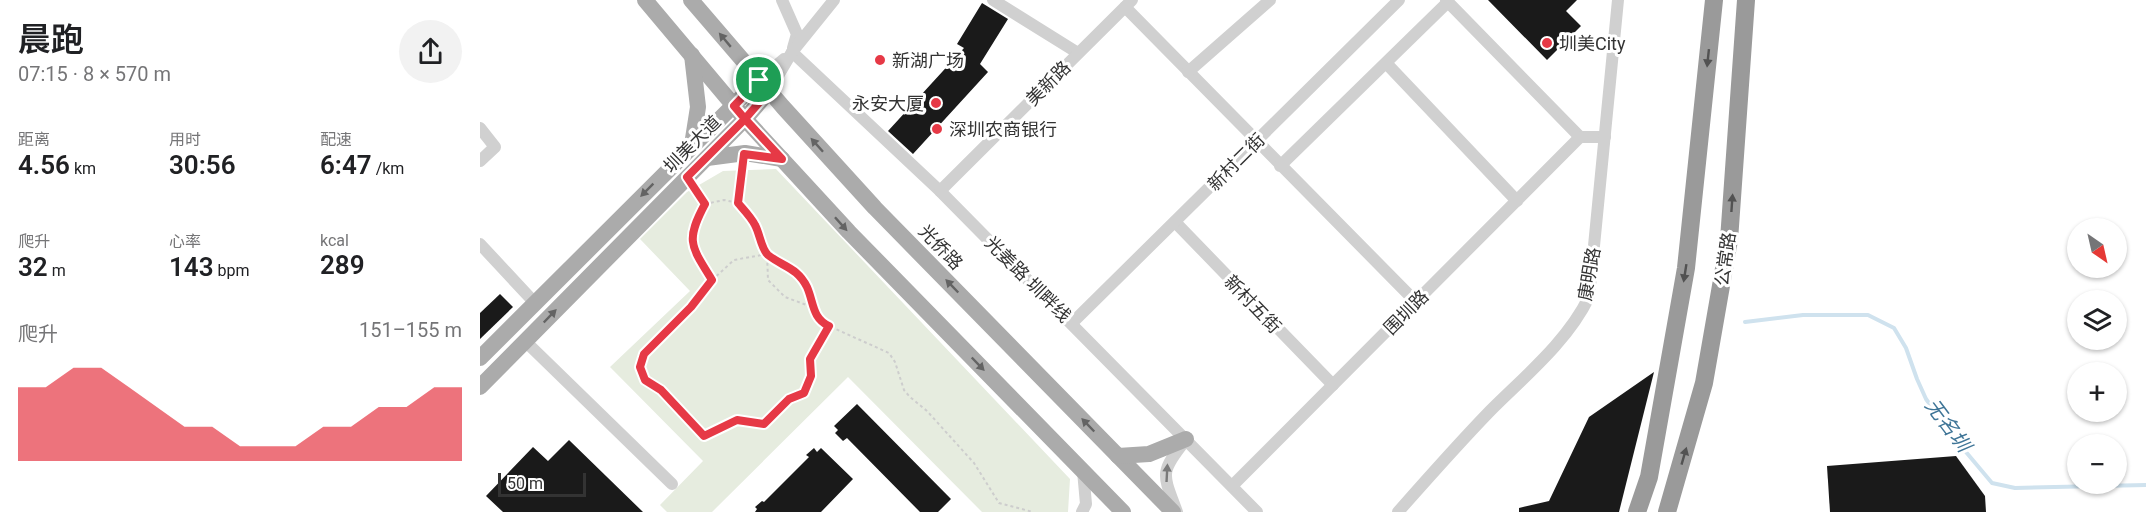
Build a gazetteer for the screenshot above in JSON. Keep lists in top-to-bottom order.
{
  "streets": {
    "highway": ["公常路"],
    "main road": ["圳美大道", "光侨路"],
    "street": [
      "美新路",
      "新村二街",
      "康明路",
      "光姜路 圳畔线",
      "新村五街",
      "围圳路"
    ]
  },
  "crossings": [
    ["美新路", "光姜路 圳畔线"],
    ["圳美大道", "光侨路"],
    ["圳美大道", "光姜路 圳畔线"],
    ["新村二街", "光姜路 圳畔线"],
    ["新村二街", "新村五街"],
    ["光姜路 圳畔线", "围圳路"],
    ["新村五街", "围圳路"]
  ],
  "water": ["无名圳"],
  "places": [
    "圳美City",
    "新湖广场",
    "永安大厦",
    "深圳农商银行"
  ],
  "scale_bar": "50 m",
  "north": "bottom right",
  "page": {
    "heading": ["晨跑", "07:15 · 8 × 570 m"],
    "stats": [
      ["距离", "4.56 km"],
      ["用时", "30:56"],
      ["配速", "6:47 /km"],
      ["爬升", "32 m"],
      ["心率", "143 bpm"],
      ["kcal", "289"]
    ],
    "map_buttons": ["+", "−"],
    "chart": ["爬升", "151–155 m"],
    "scale": "50 m"
  }
}
